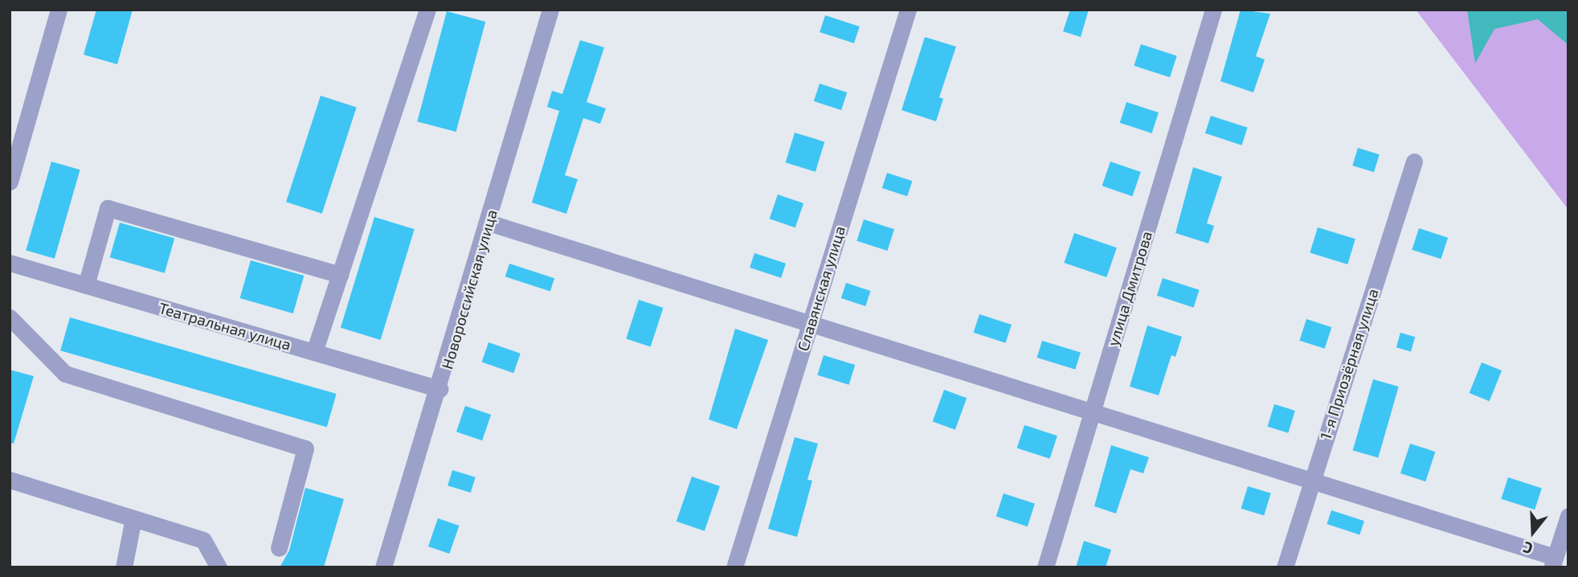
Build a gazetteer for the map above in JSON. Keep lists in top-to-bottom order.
{
  "streets": {
    "street": [
      "Славянская улица",
      "улица Дмитрова",
      "Новороссийская улица",
      "Театральная улица",
      "1-я Приозёрная улица"
    ]
  },
  "crossings": [
    ["Новороссийская улица", "Театральная улица"]
  ],
  "north": "bottom"
}
